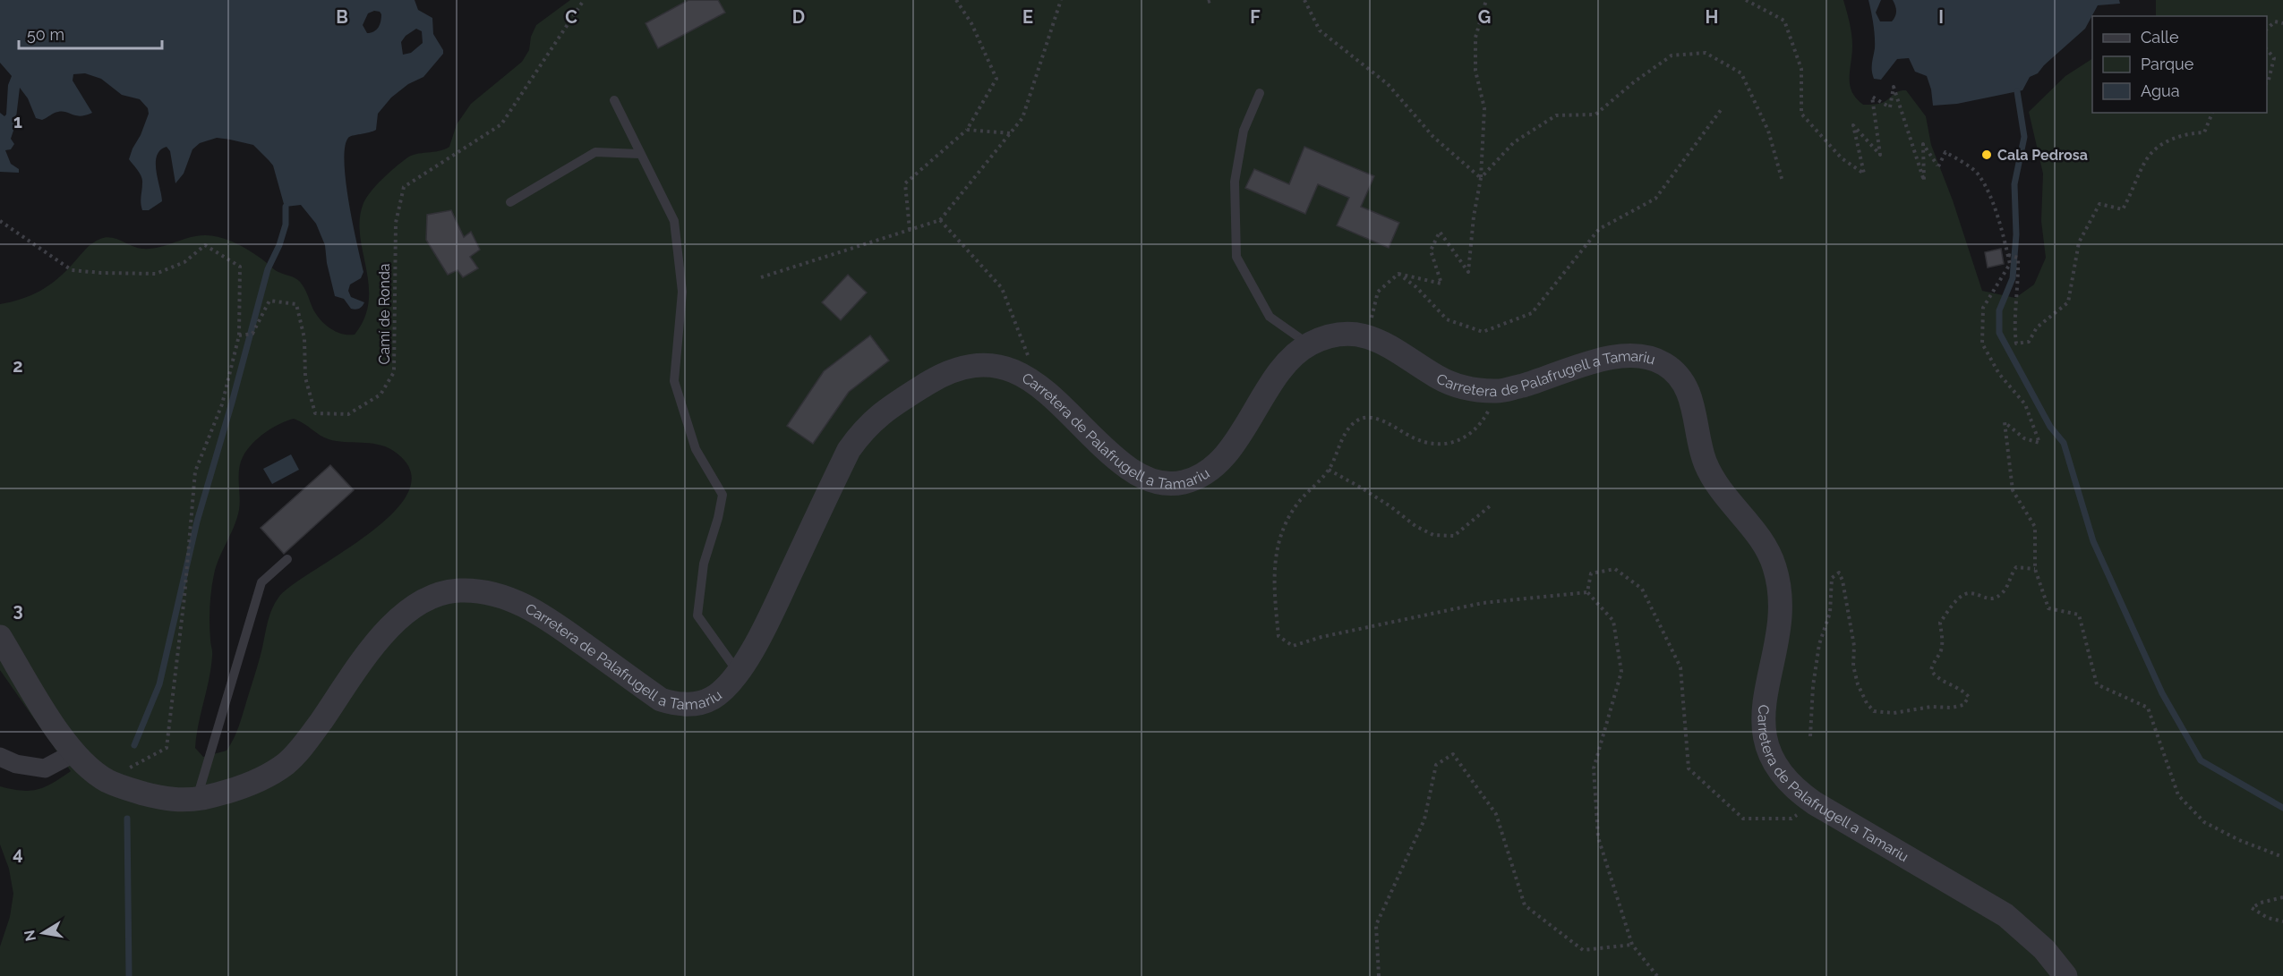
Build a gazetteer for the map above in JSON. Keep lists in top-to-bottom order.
{
  "streets": {
    "street": ["Carretera de Palafrugell a Tamariu"],
    "path": ["Camí de Ronda"]
  },
  "places": ["Cala Pedrosa"],
  "legend": ["Calle", "Parque", "Agua"],
  "scale_bar": "50 m",
  "north": "left",
  "grid": {
    "columns": [
      "B",
      "C",
      "D",
      "E",
      "F",
      "G",
      "H",
      "I"
    ],
    "rows": [
      "1",
      "2",
      "3",
      "4"
    ]
  }
}
